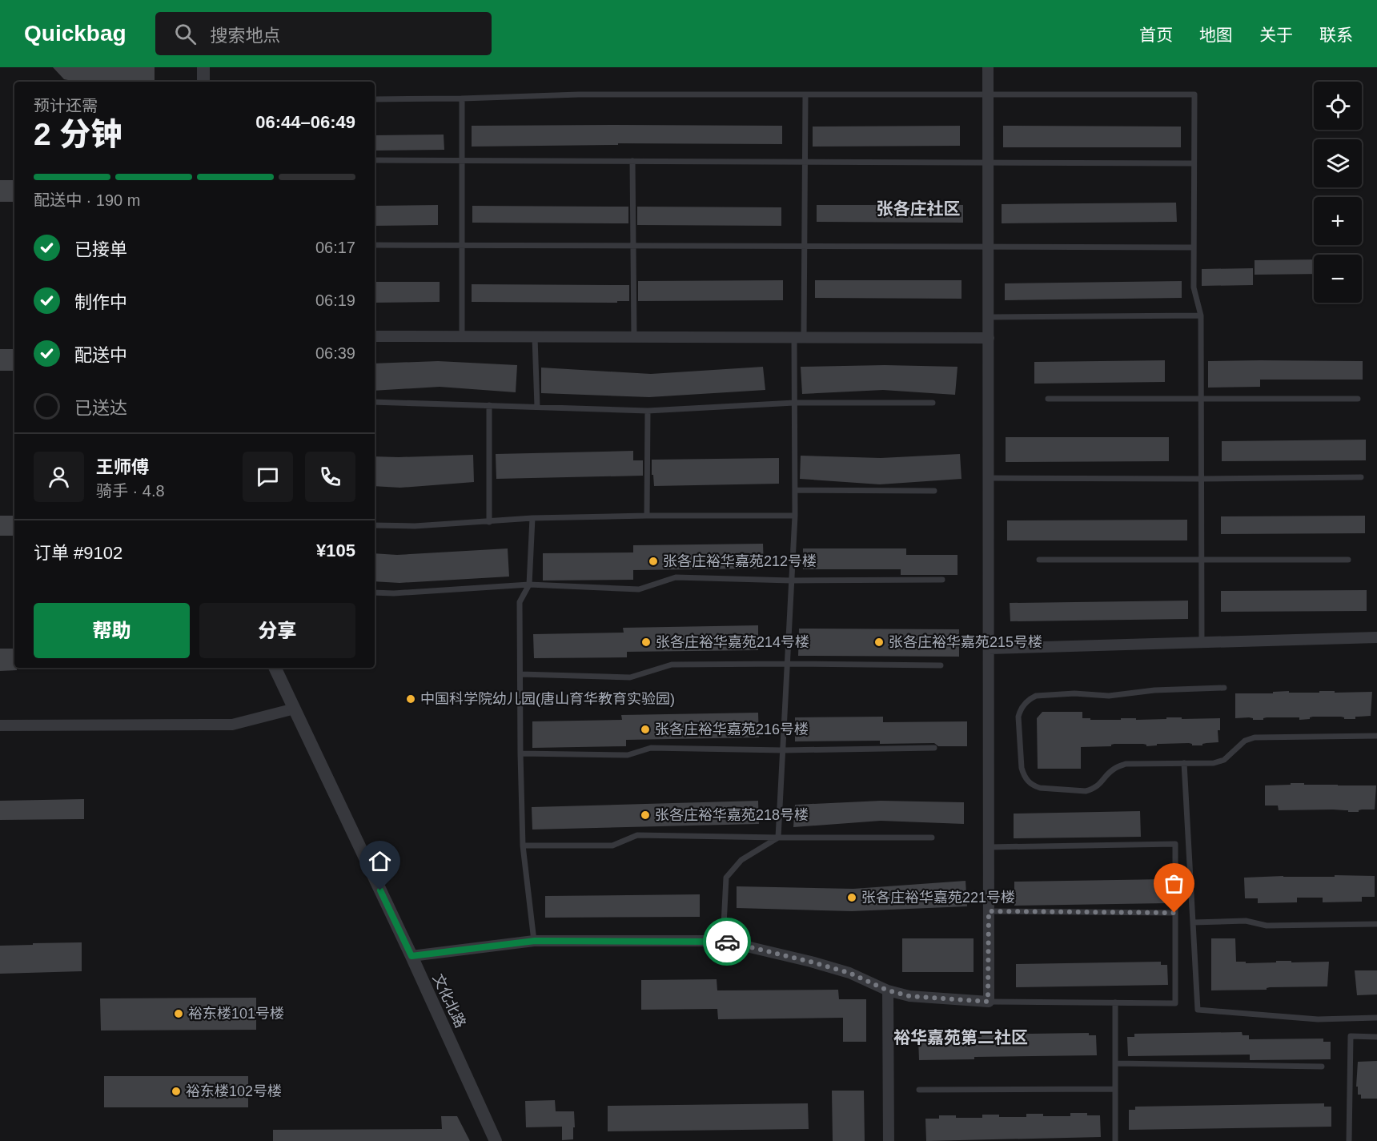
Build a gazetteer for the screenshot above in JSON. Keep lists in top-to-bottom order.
{
  "streets": {
    "street": ["文化北路"]
  },
  "districts": ["张各庄社区", "裕华嘉苑第二社区"],
  "places": [
    "张各庄裕华嘉苑212号楼",
    "张各庄裕华嘉苑214号楼",
    "张各庄裕华嘉苑215号楼",
    "中国科学院幼儿园(唐山育华教育实验园)",
    "张各庄裕华嘉苑216号楼",
    "张各庄裕华嘉苑218号楼",
    "张各庄裕华嘉苑221号楼",
    "裕东楼101号楼",
    "裕东楼102号楼"
  ],
  "page": {
    "header": "Quickbag",
    "search": "搜索地点",
    "nav": [
      "首页",
      "地图",
      "关于",
      "联系"
    ],
    "map_buttons": ["+", "−"],
    "heading": ["2 分钟", "预计还需", "06:44–06:49"],
    "panel": [
      "王师傅",
      "骑手 · 4.8",
      "订单 #9102",
      "¥105"
    ],
    "bar": "配送中 · 190 m",
    "list": [
      ["已接单", "06:17"],
      ["制作中", "06:19"],
      ["配送中", "06:39"],
      "已送达"
    ],
    "buttons": ["帮助", "分享"]
  }
}
